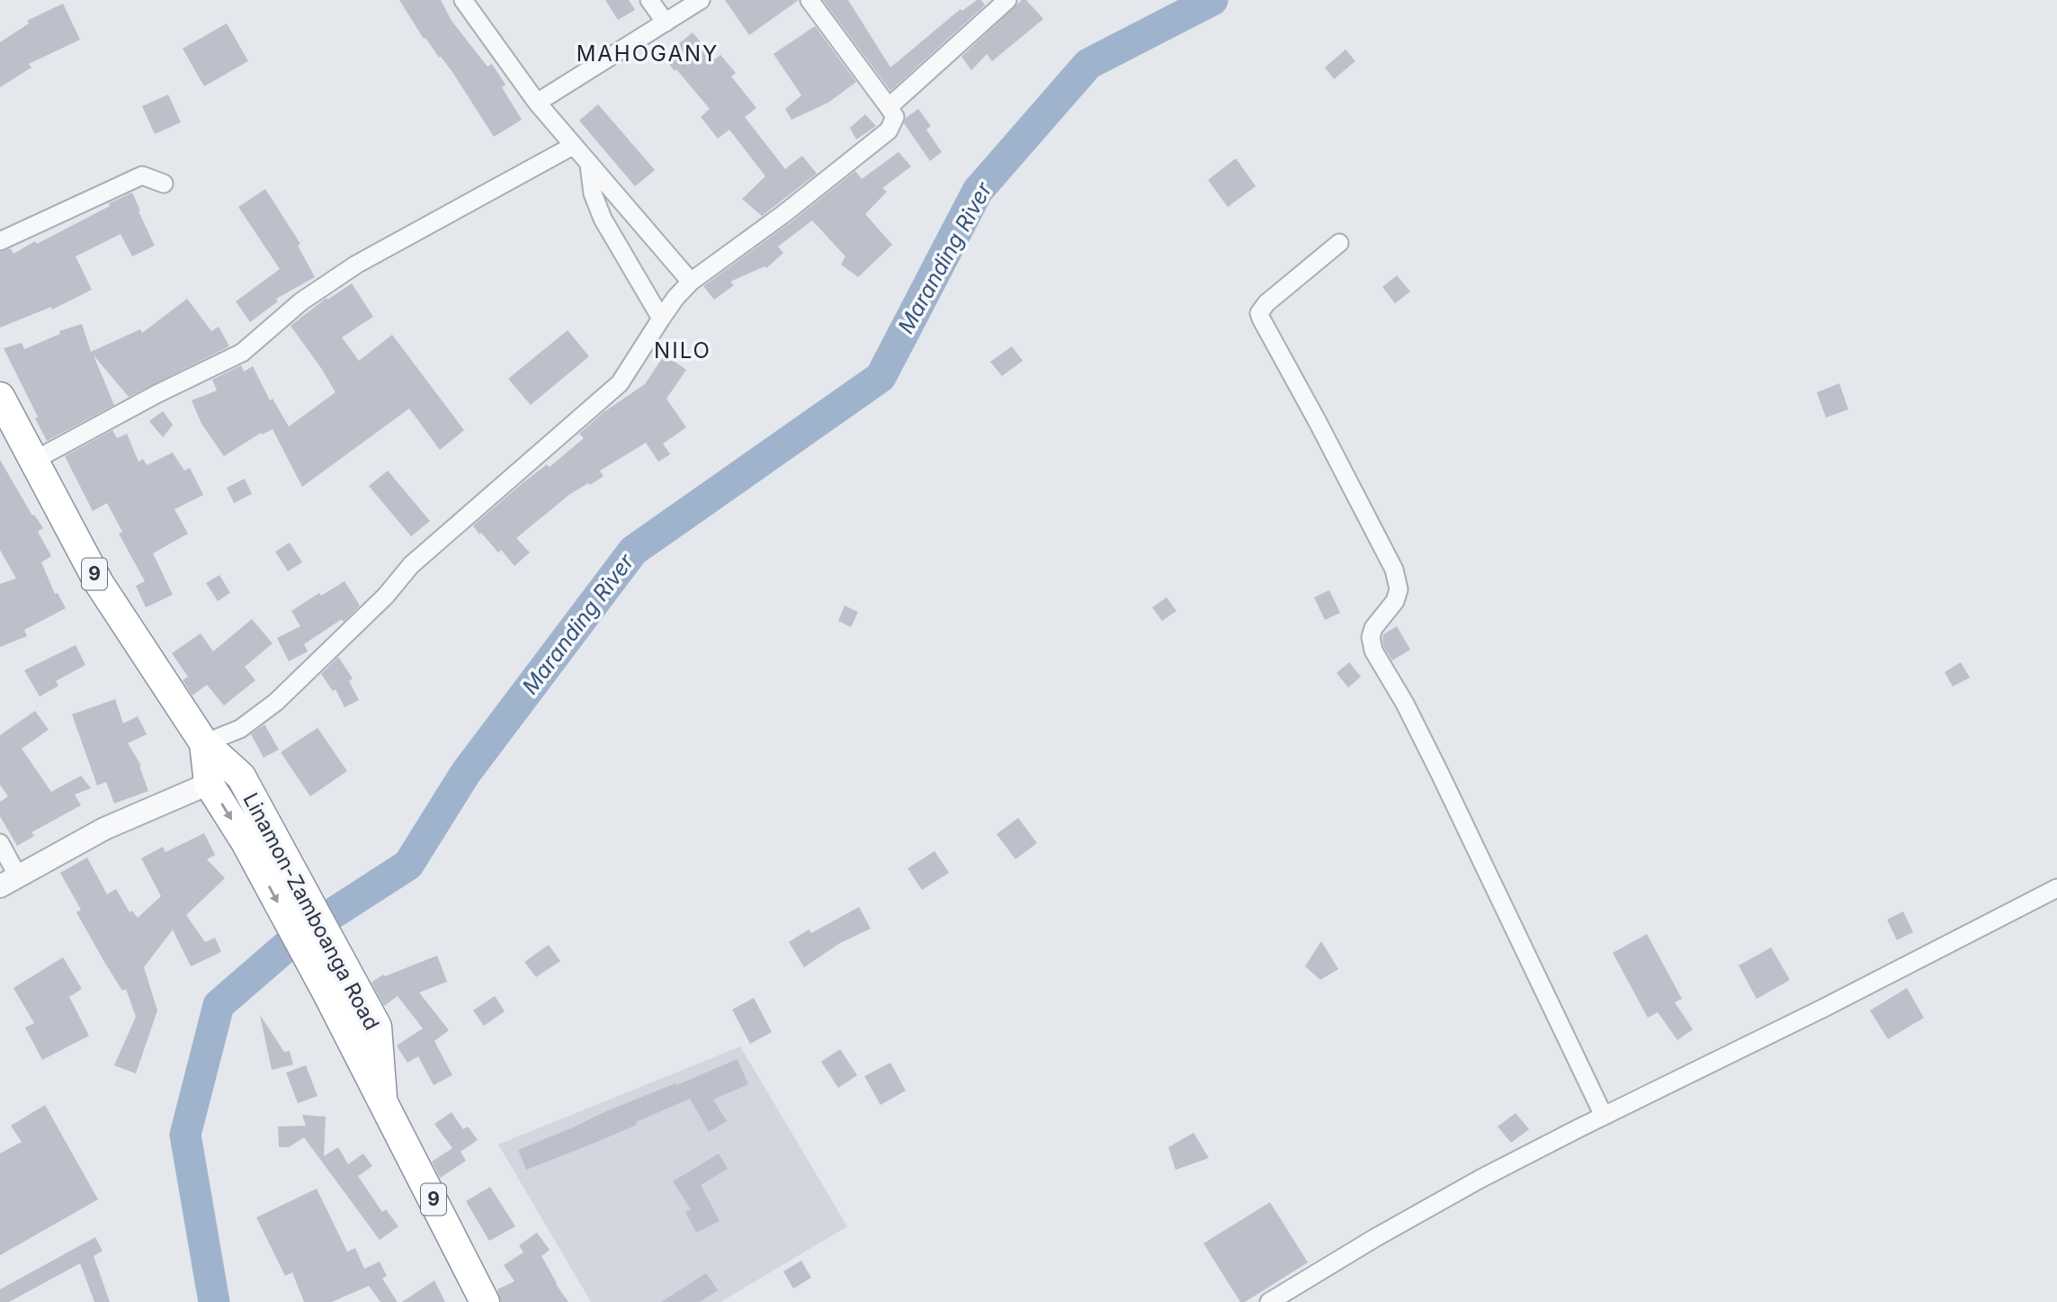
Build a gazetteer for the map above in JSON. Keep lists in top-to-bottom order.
{
  "streets": {
    "highway": ["9", "Linamon-Zamboanga Road"]
  },
  "districts": ["MAHOGANY", "NILO"],
  "water": ["Maranding River"]
}
